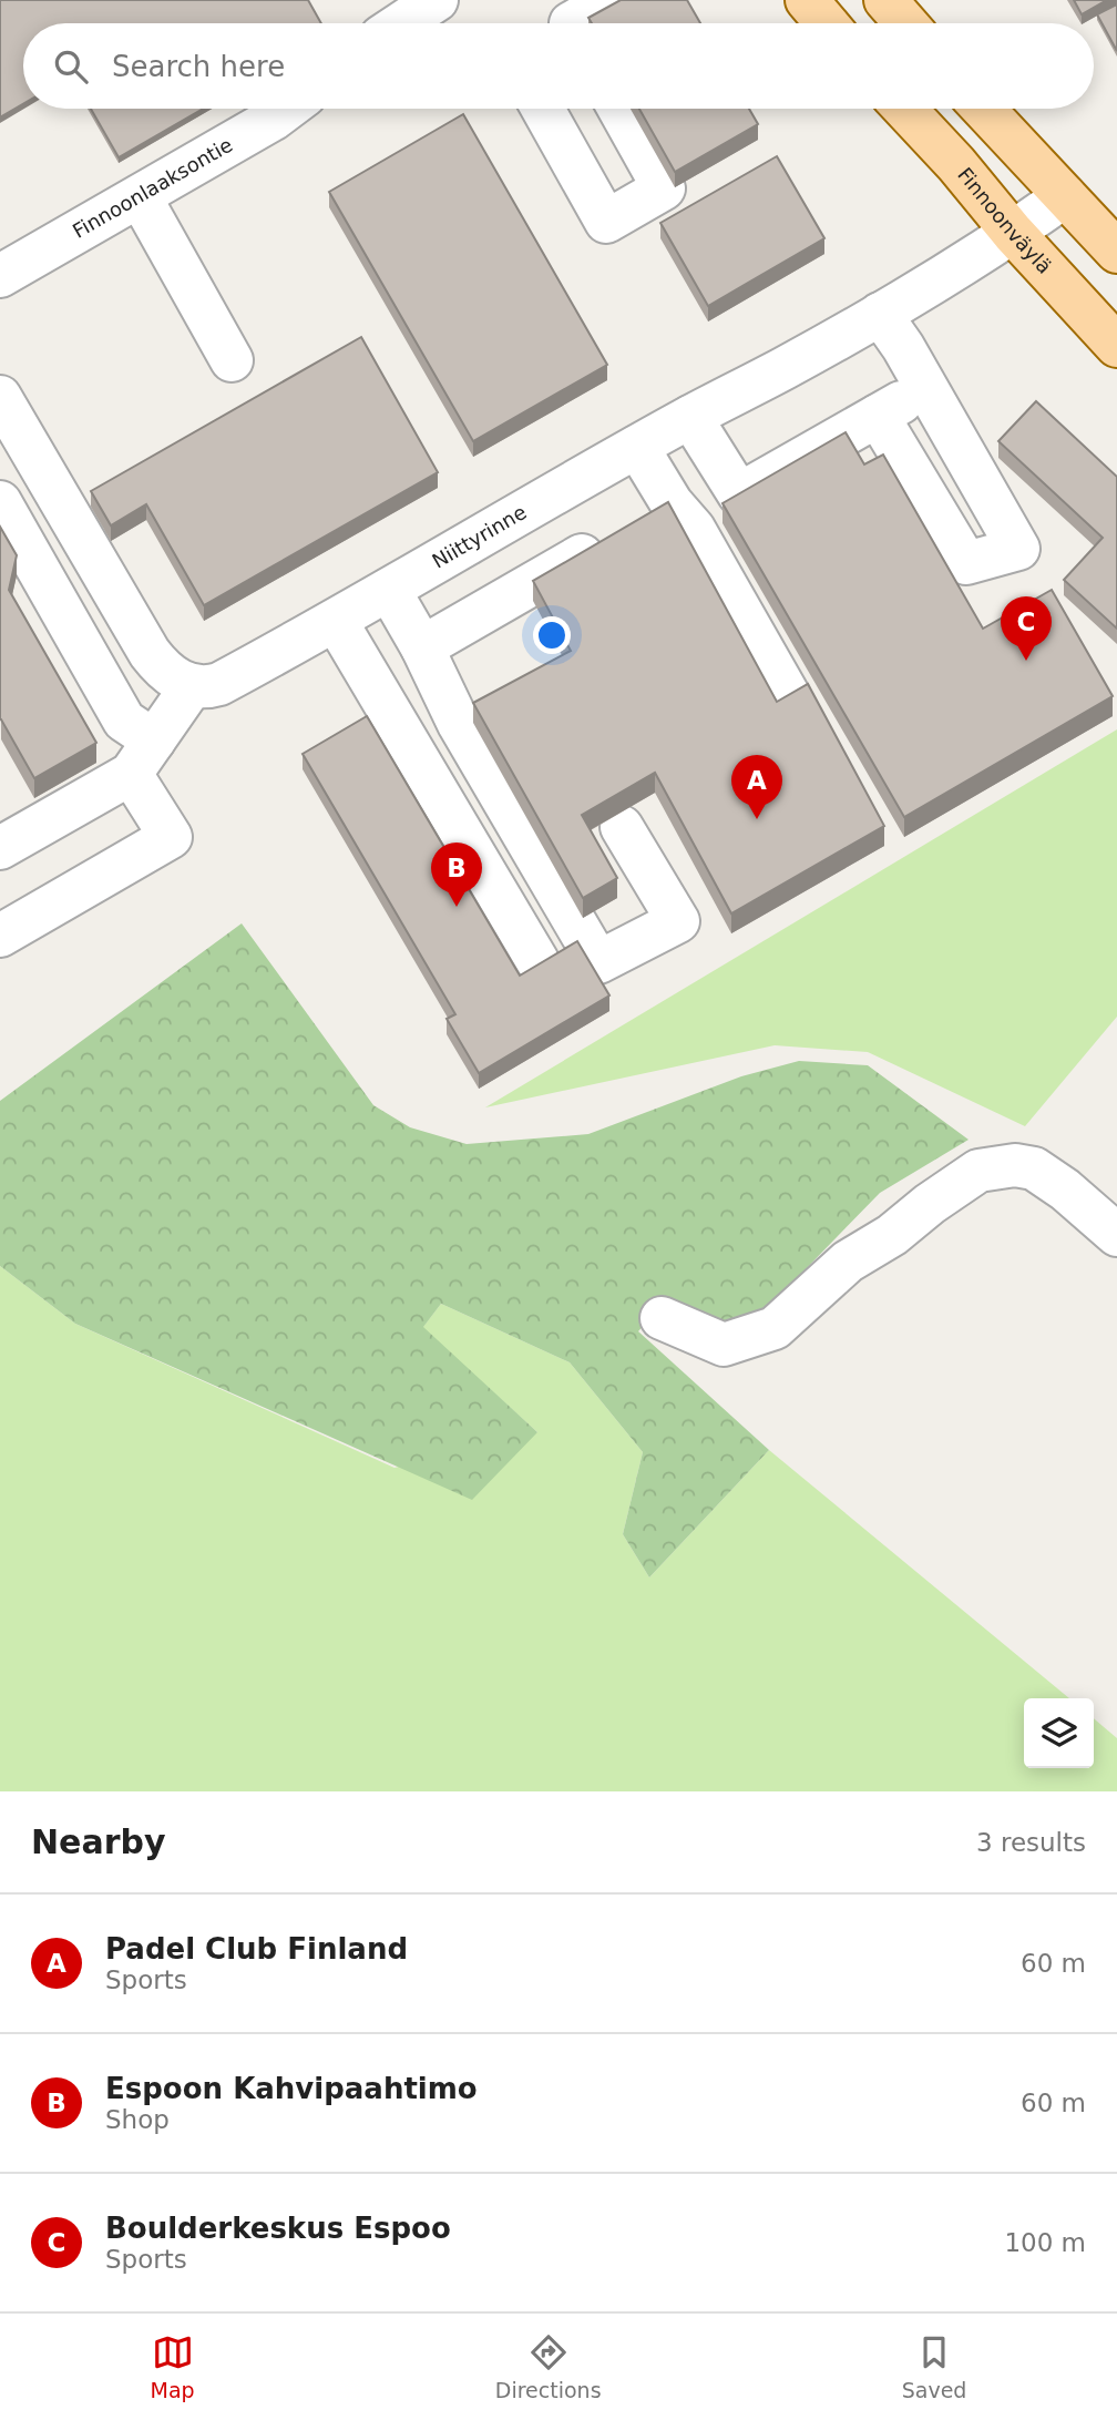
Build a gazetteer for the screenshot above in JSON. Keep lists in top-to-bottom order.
{
  "streets": {
    "main road": ["Finnoonväylä"],
    "street": ["Finnoonlaaksontie", "Niittyrinne"]
  },
  "crossings": [
    ["Finnoonväylä", "Niittyrinne"]
  ],
  "page": {
    "search": "Search here",
    "pins": ["C", "A", "B"],
    "heading": ["Nearby", "3 results"],
    "list": [
      {
        "mark": "A",
        "name": "Padel Club Finland",
        "note": "Sports",
        "value": "60 m"
      },
      {
        "mark": "B",
        "name": "Espoon Kahvipaahtimo",
        "note": "Shop",
        "value": "60 m"
      },
      {
        "mark": "C",
        "name": "Boulderkeskus Espoo",
        "note": "Sports",
        "value": "100 m"
      }
    ],
    "nav": ["Map", "Directions", "Saved"]
  }
}
